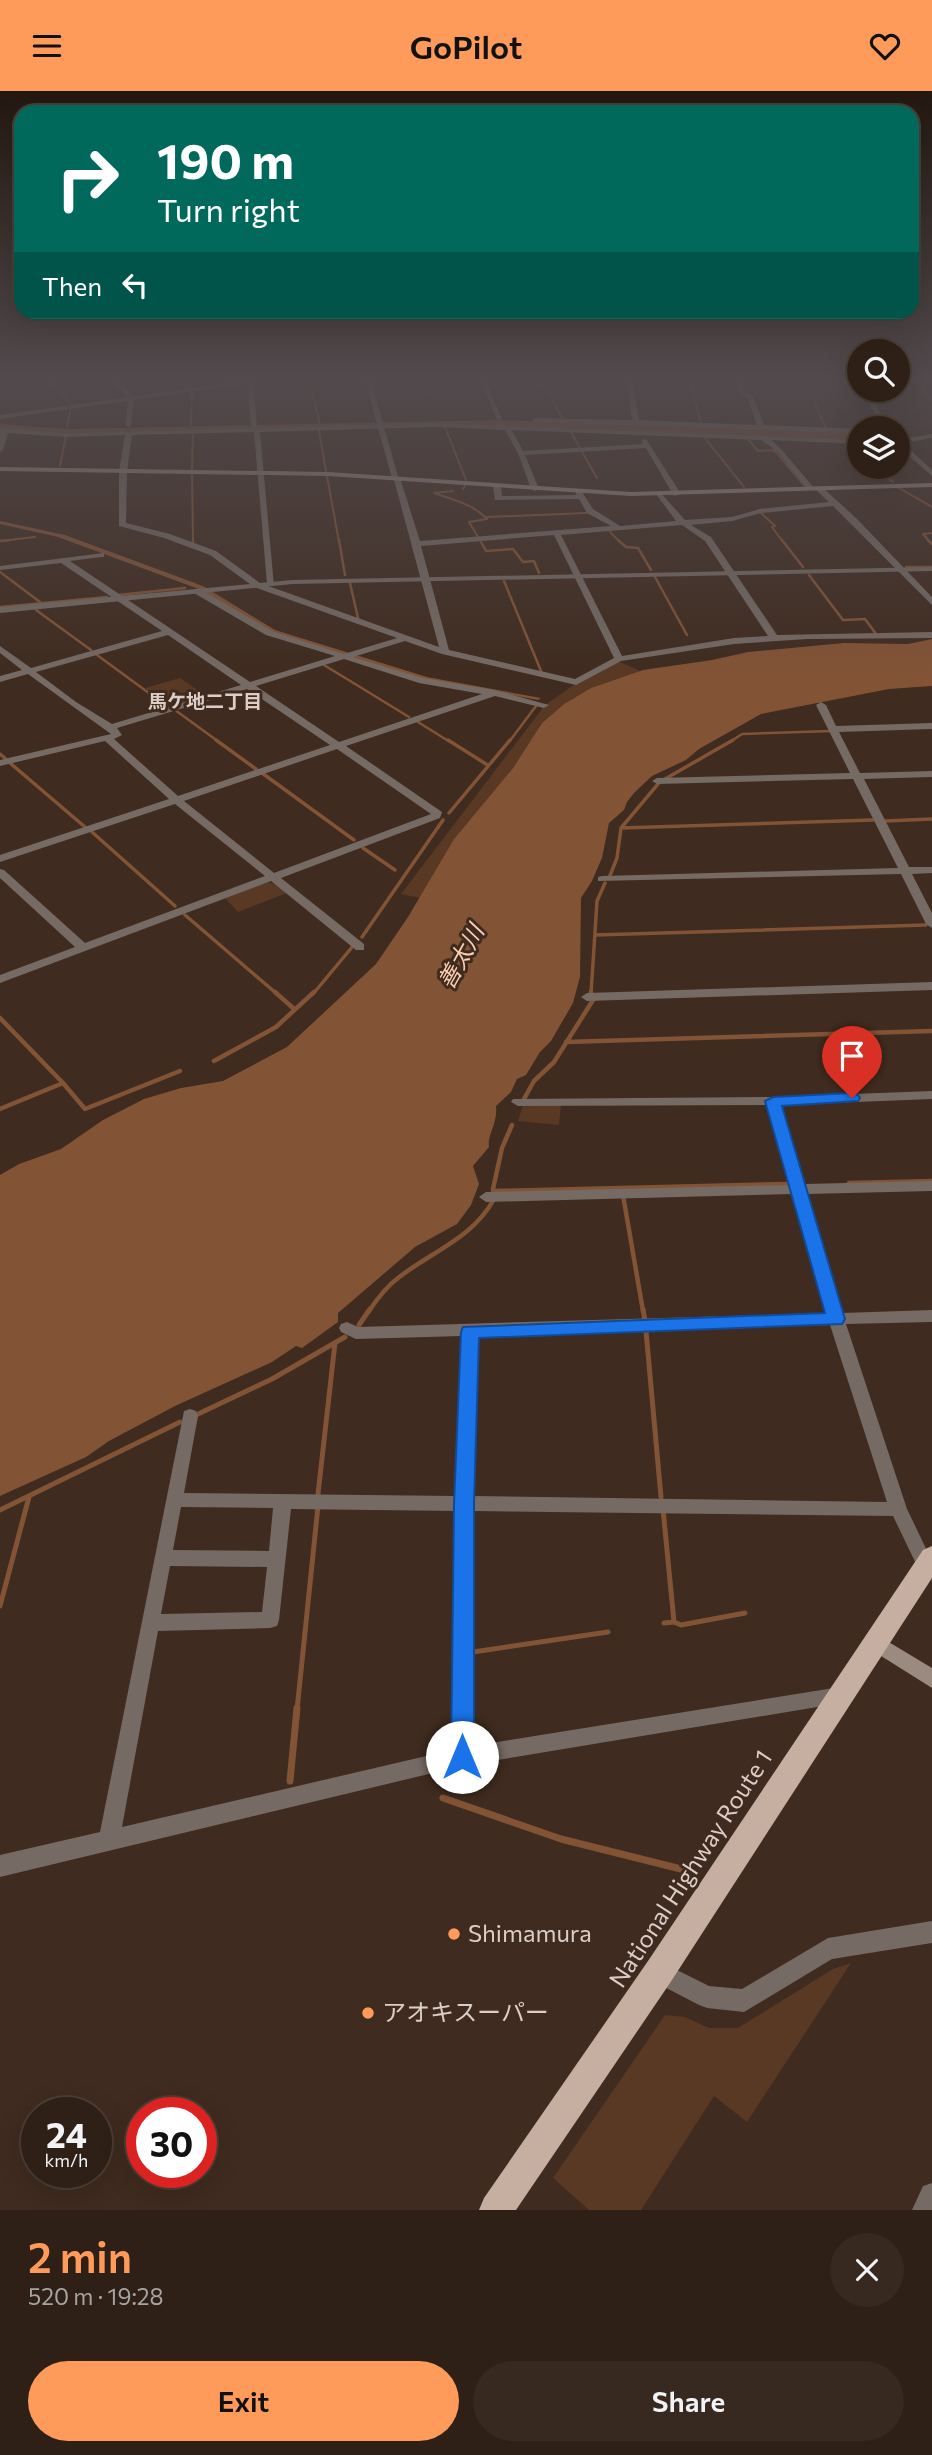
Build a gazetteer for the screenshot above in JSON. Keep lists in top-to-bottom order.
{
  "streets": {
    "highway": ["National Highway Route 1"]
  },
  "districts": ["馬ケ地二丁目"],
  "water": ["善太川"],
  "places": ["Shimamura", "アオキスーパー"],
  "page": {
    "header": "GoPilot",
    "turn": ["190 m", "Turn right"],
    "then": "Then",
    "speed": "24 km/h",
    "limit": "30",
    "heading": ["2 min", "520 m · 19:28"],
    "buttons": ["Exit", "Share"]
  }
}
